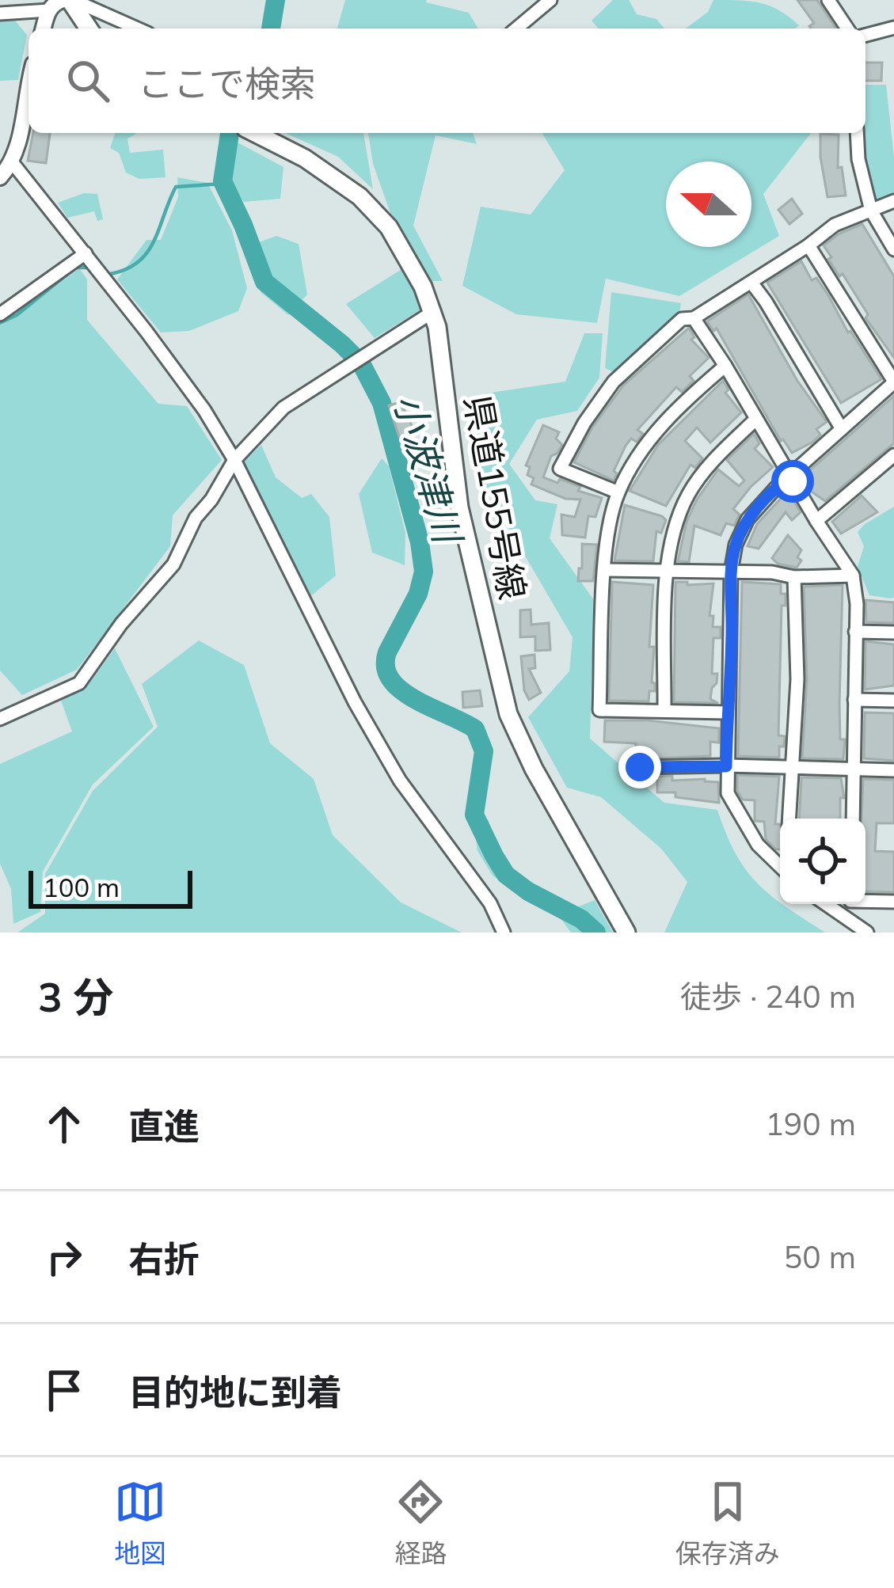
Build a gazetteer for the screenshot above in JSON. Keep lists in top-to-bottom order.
{
  "streets": {
    "main road": ["県道155号線"]
  },
  "water": ["小波津川"],
  "scale_bar": "100 m",
  "north": "left",
  "page": {
    "search": "ここで検索",
    "scale": "100 m",
    "heading": ["3 分", "徒歩 · 240 m"],
    "list": [
      ["直進", "190 m"],
      ["右折", "50 m"],
      "目的地に到着"
    ],
    "nav": ["地図", "経路", "保存済み"]
  }
}
